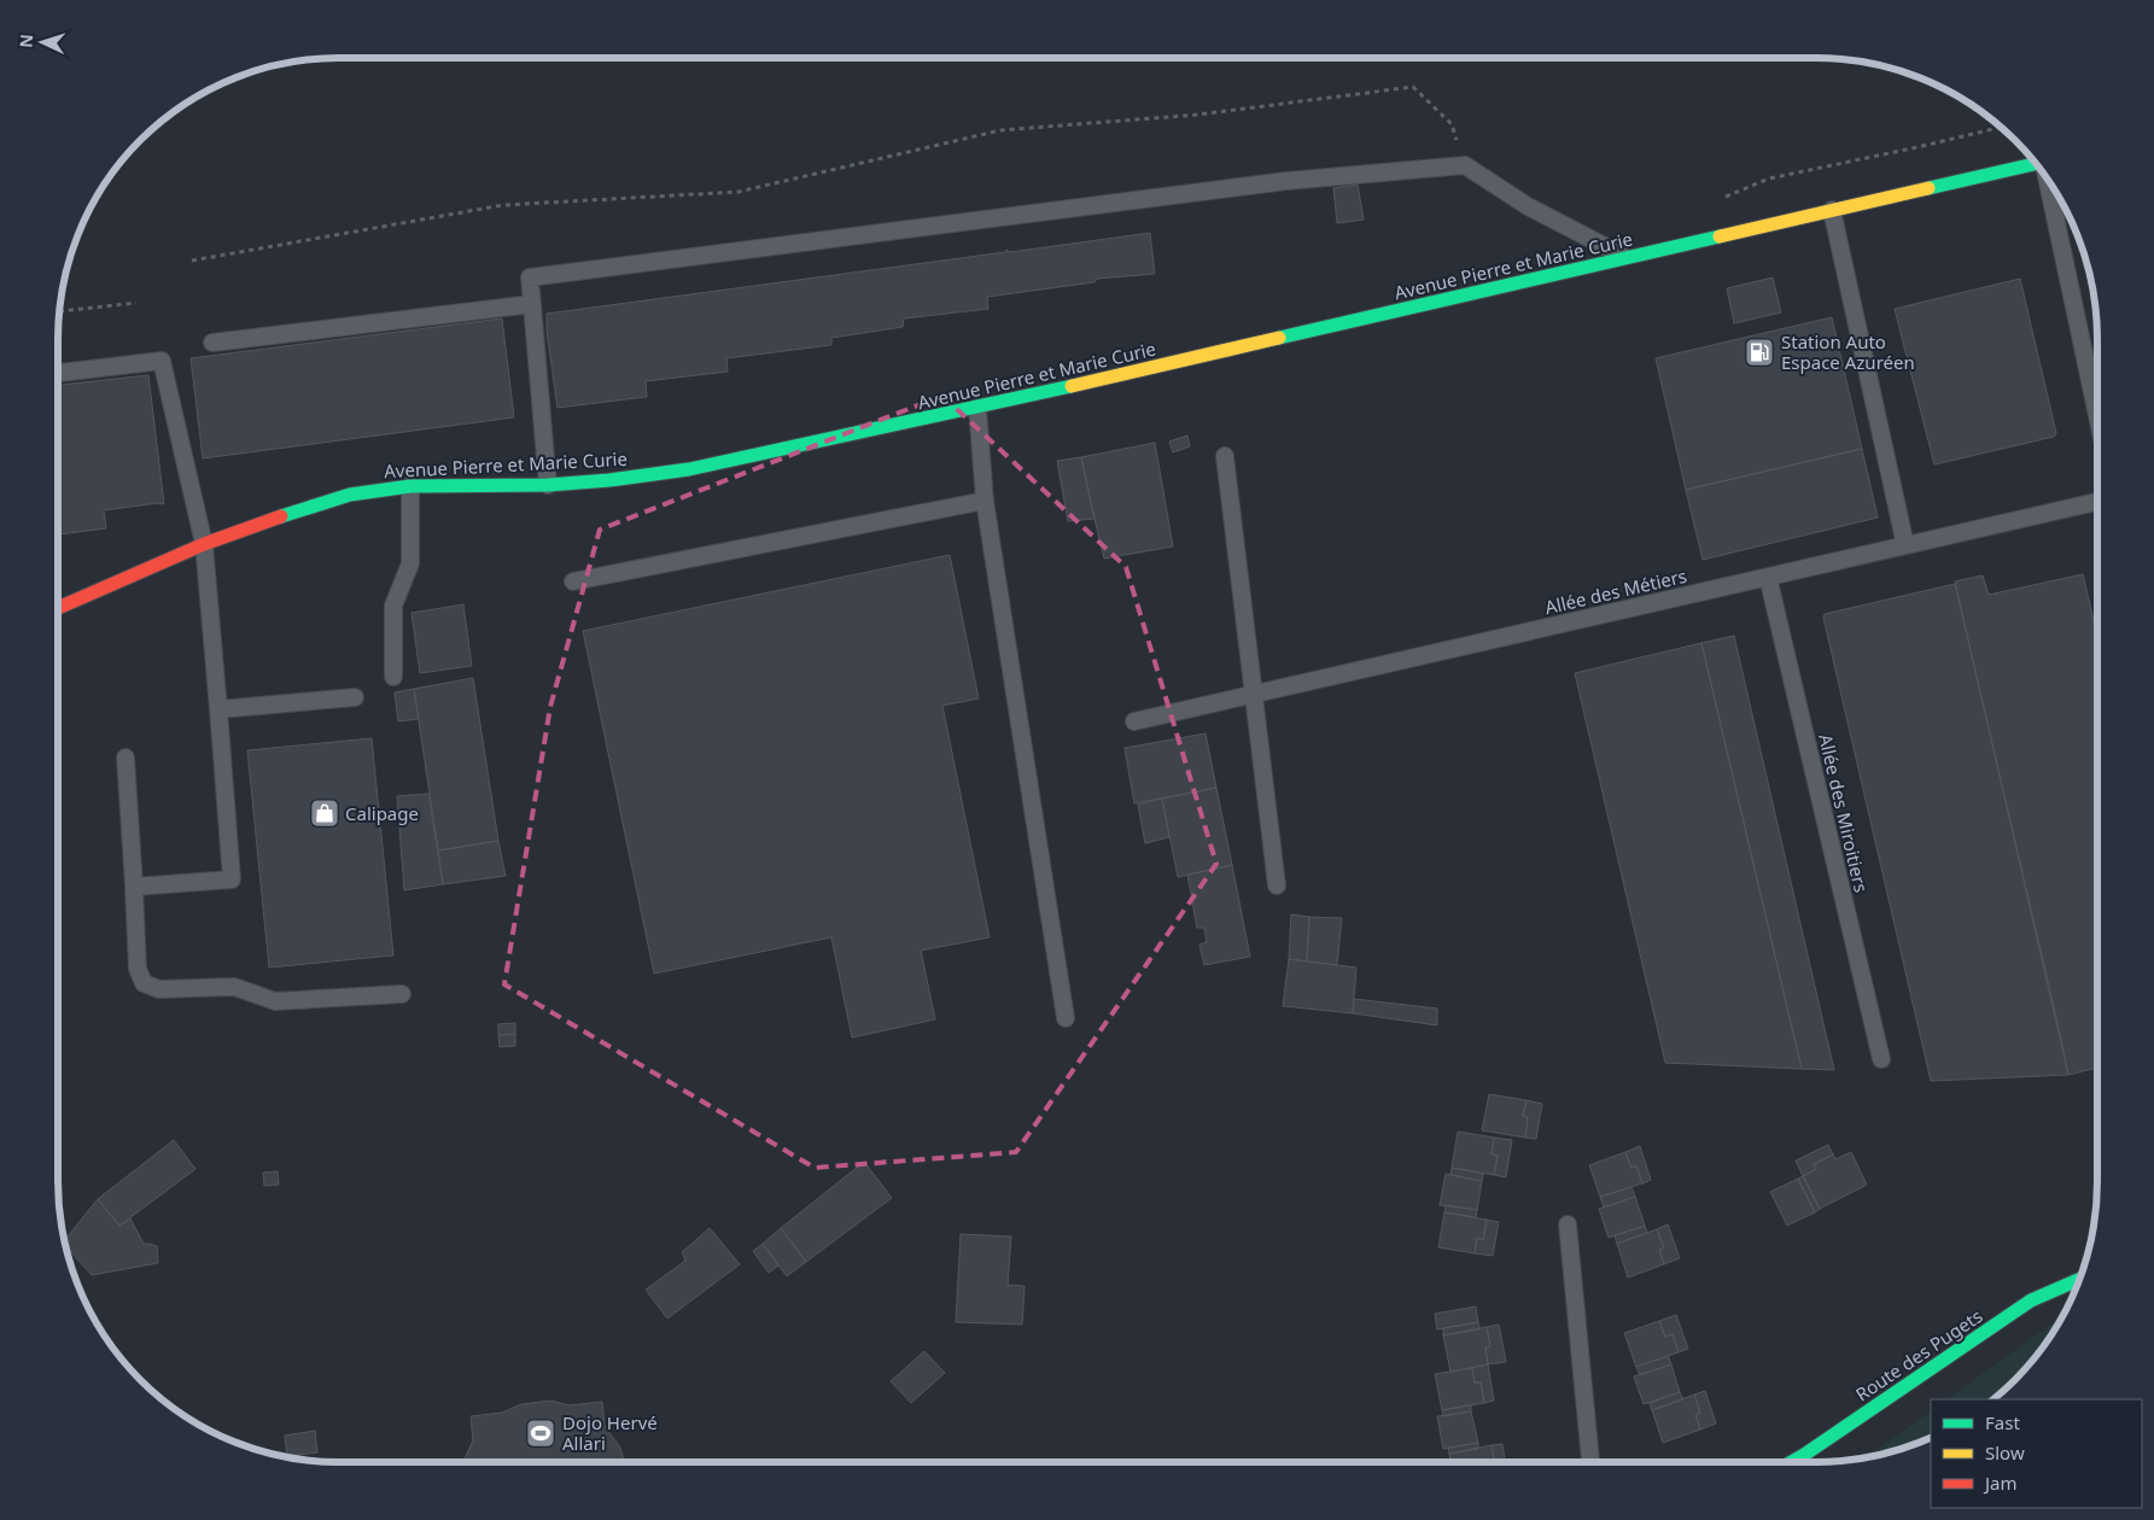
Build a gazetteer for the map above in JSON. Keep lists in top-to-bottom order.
{
  "streets": {
    "main road": ["Avenue Pierre et Marie Curie", "Route des Pugets"],
    "lane": ["Allée des Métiers", "Allée des Miroitiers"]
  },
  "crossings": [
    ["Allée des Métiers", "Allée des Miroitiers"]
  ],
  "places": {
    "fuel station": ["Station Auto Espace Azuréen"],
    "shop": ["Calipage"],
    "sports": ["Dojo Hervé Allari"]
  },
  "legend": ["Fast", "Slow", "Jam"],
  "north": "left"
}
